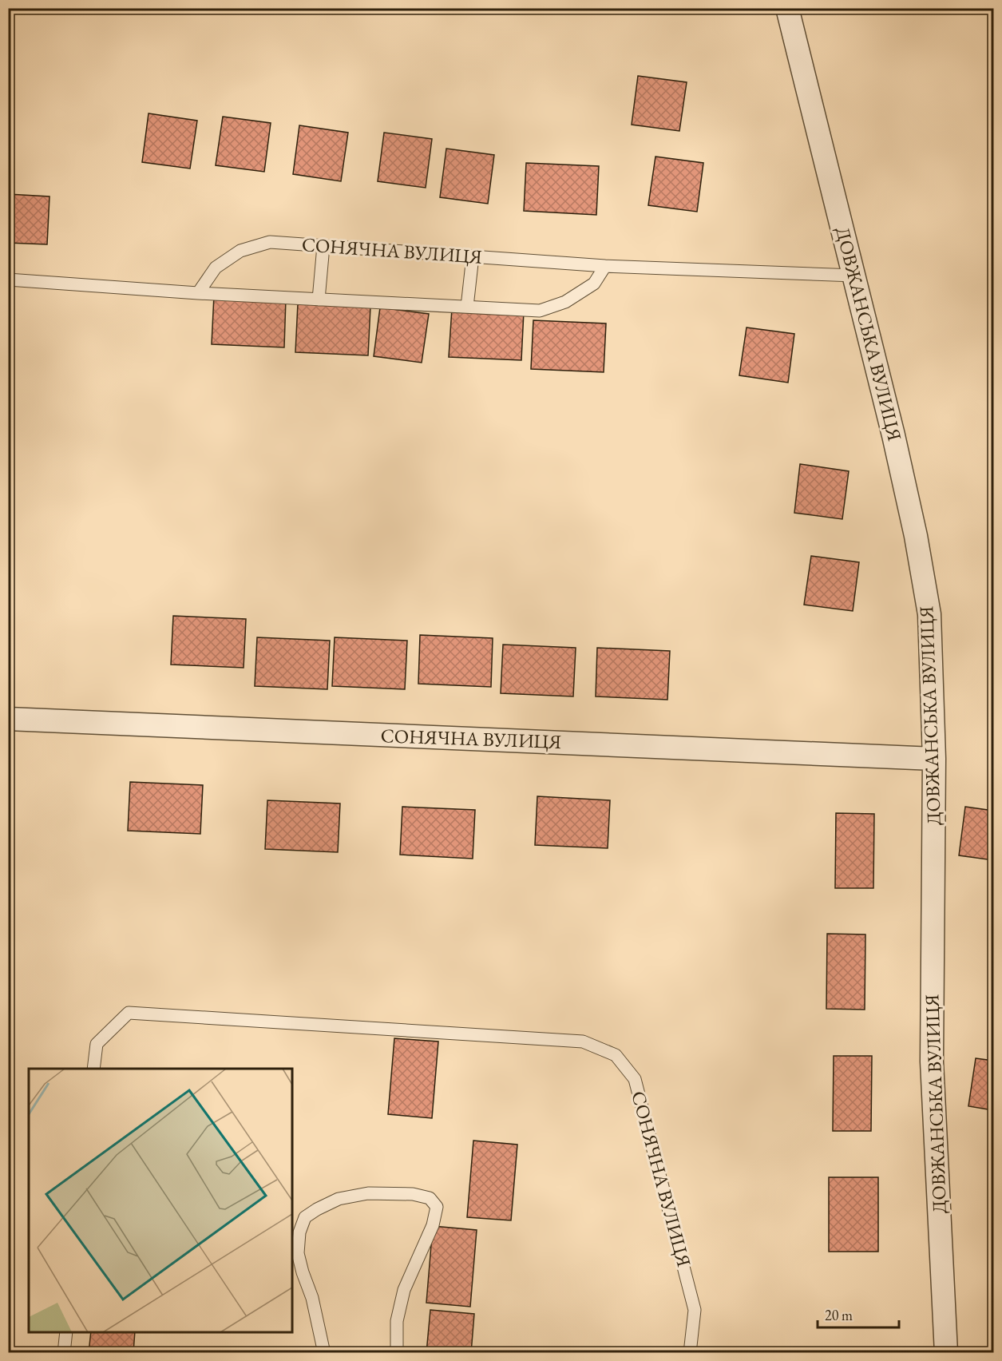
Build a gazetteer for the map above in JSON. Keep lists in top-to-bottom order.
{
  "streets": {
    "street": ["СОНЯЧНА ВУЛИЦЯ", "ДОВЖАНСЬКА ВУЛИЦЯ"]
  },
  "crossings": [
    ["СОНЯЧНА ВУЛИЦЯ", "ДОВЖАНСЬКА ВУЛИЦЯ"]
  ],
  "scale_bar": "20 m"
}
